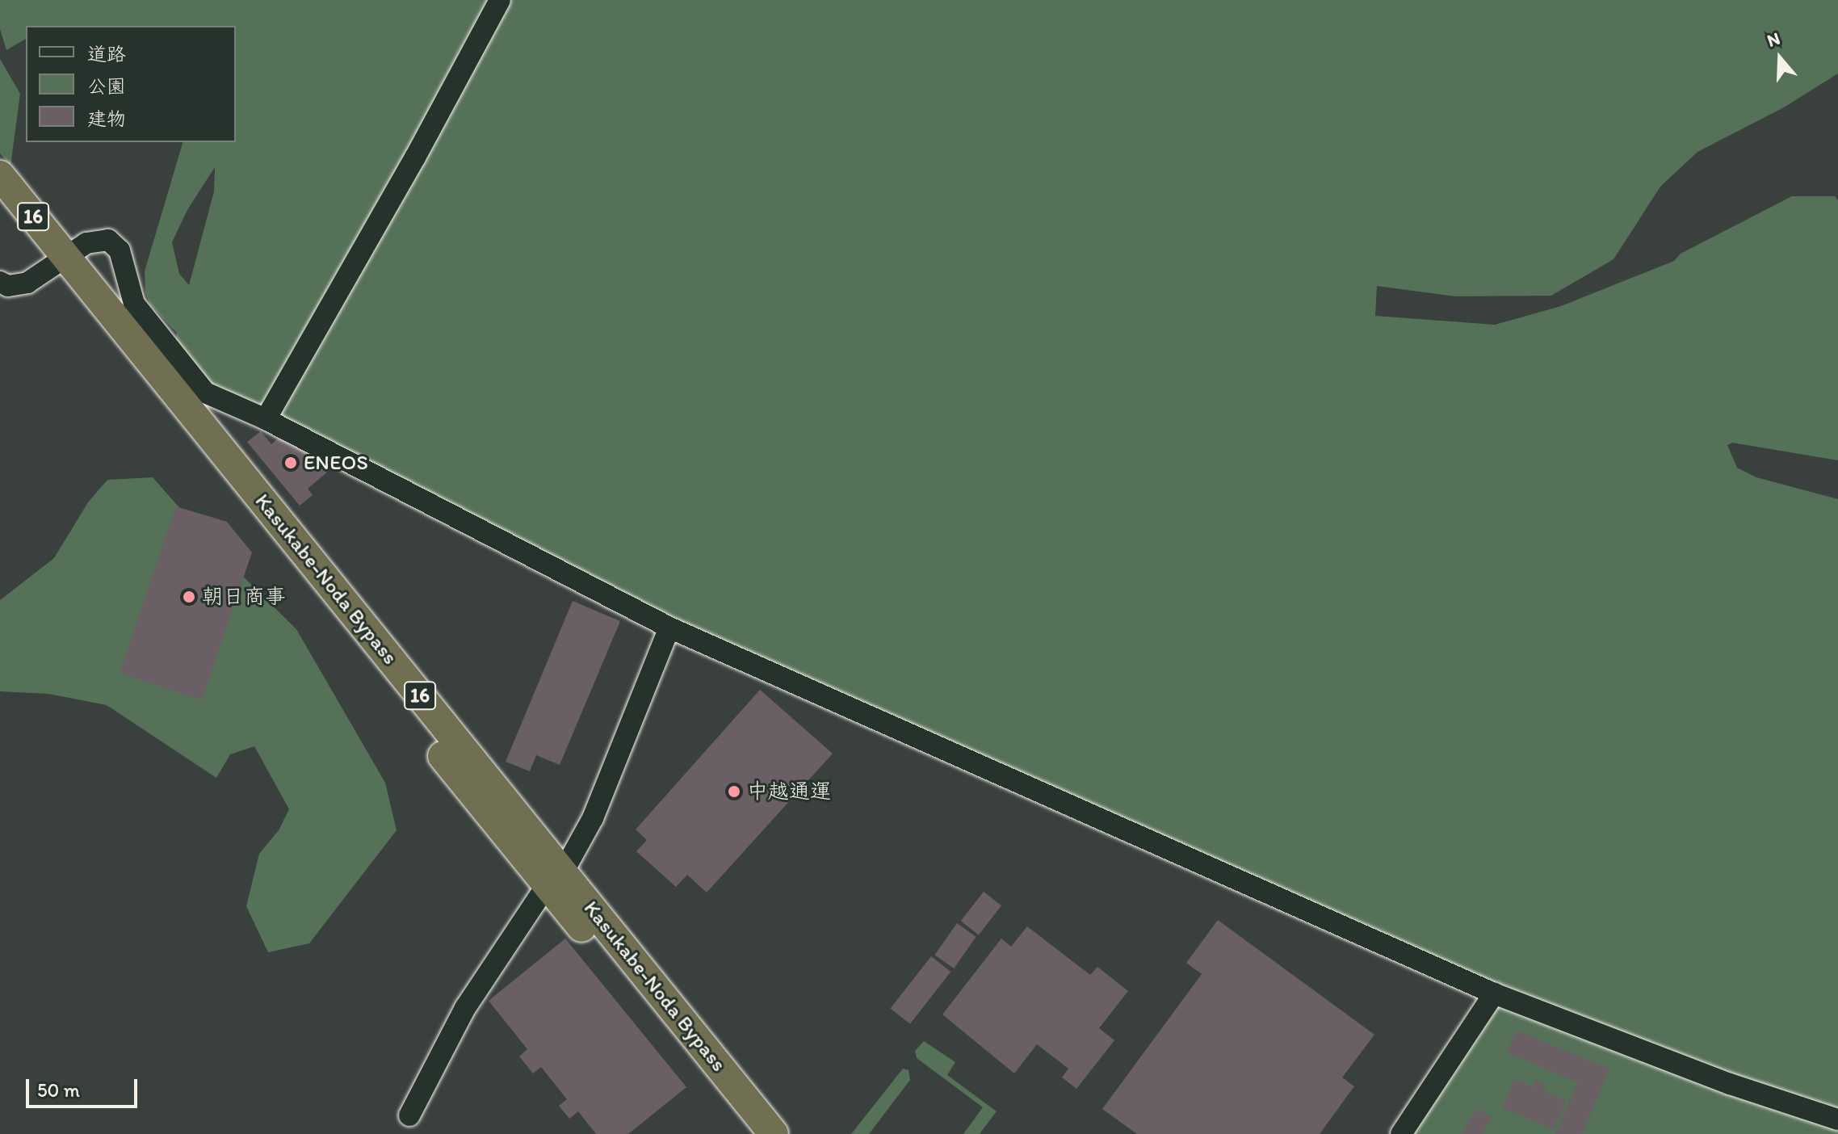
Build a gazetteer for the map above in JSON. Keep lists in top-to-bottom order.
{
  "streets": {
    "highway": ["16", "Kasukabe-Noda Bypass"]
  },
  "places": ["ENEOS", "朝日商事", "中越通運"],
  "legend": ["道路", "公園", "建物"],
  "scale_bar": "50 m",
  "north": "top"
}
